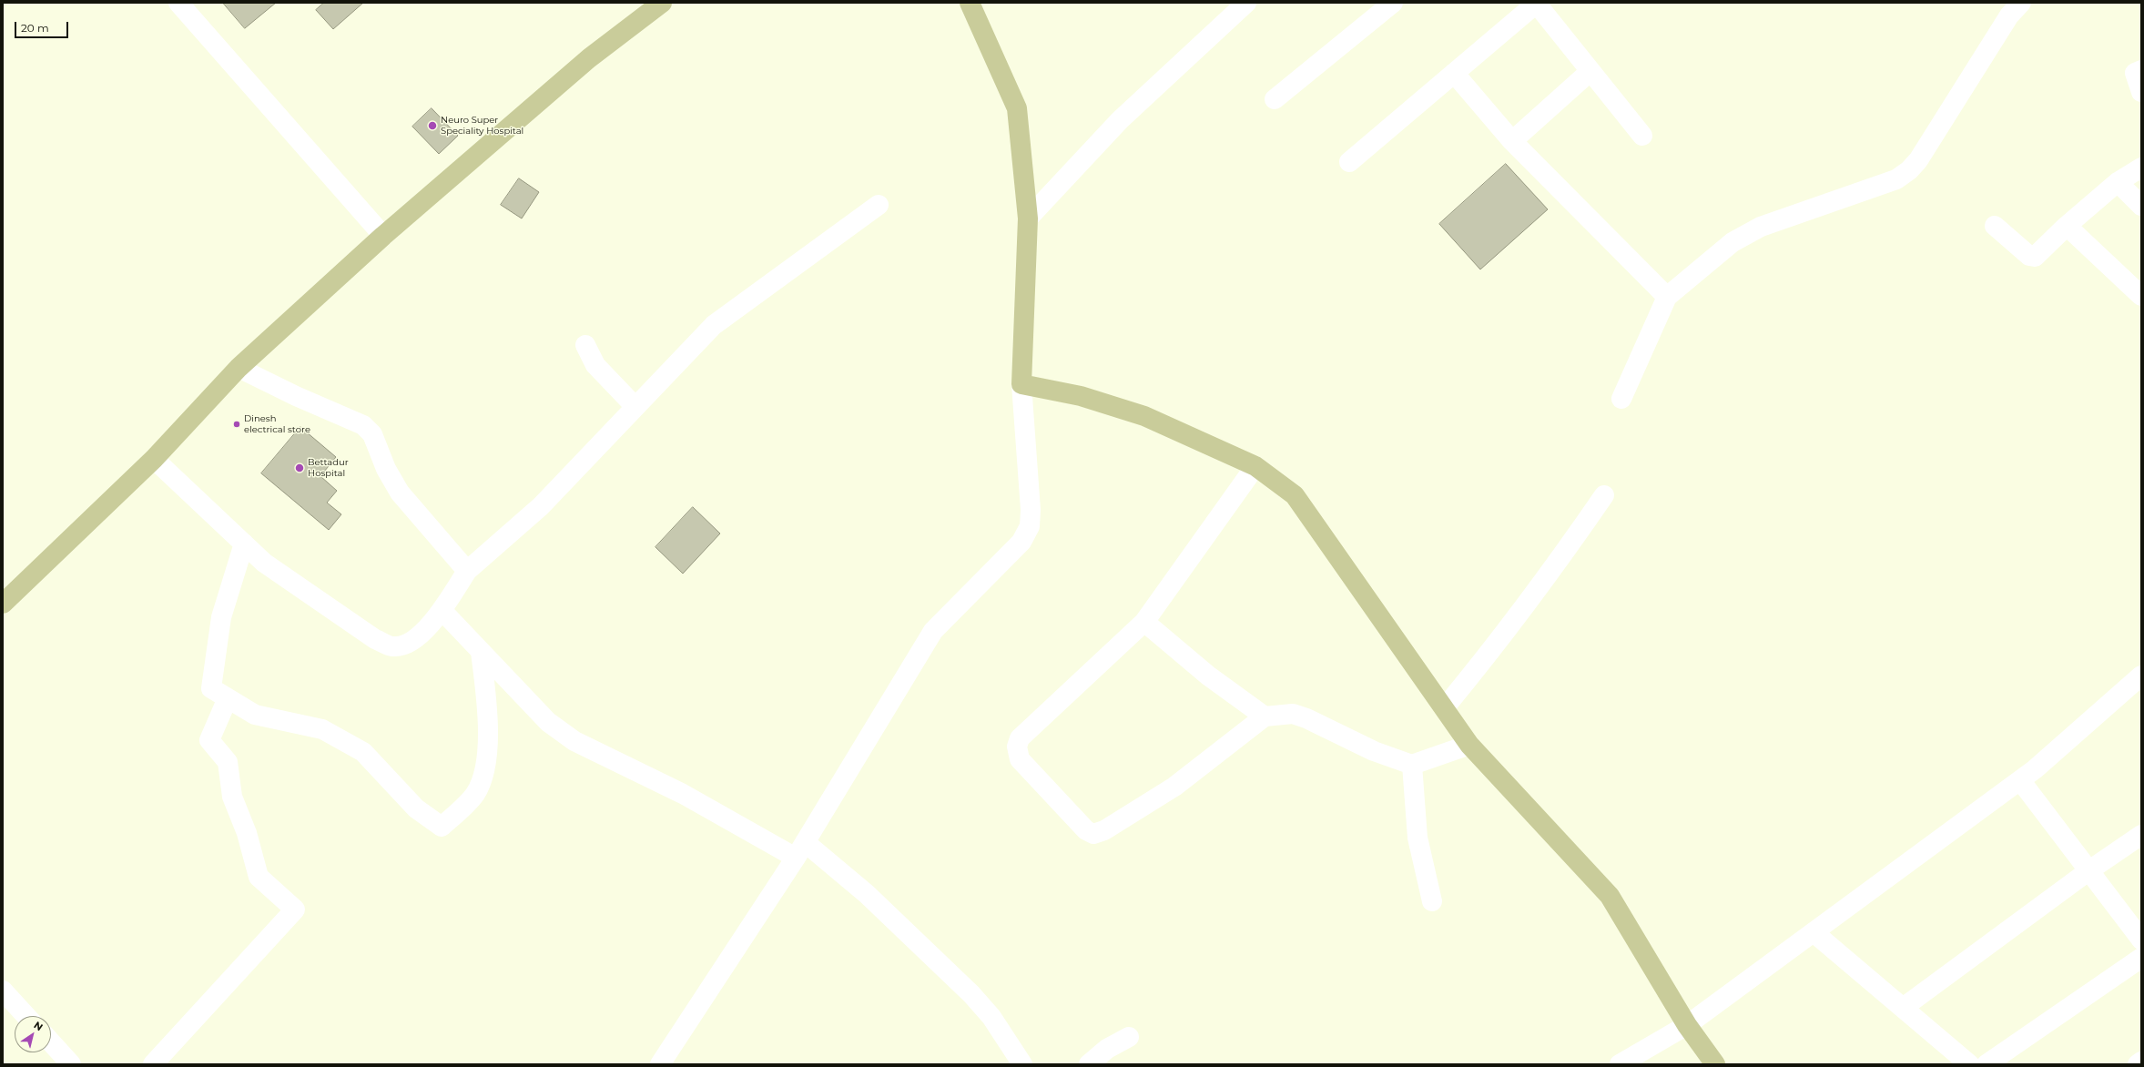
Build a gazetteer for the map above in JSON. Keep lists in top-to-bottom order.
{
  "places": ["Neuro Super Speciality Hospital", "Dinesh electrical store", "Bettadur Hospital"],
  "scale_bar": "20 m",
  "north": "top right"
}
